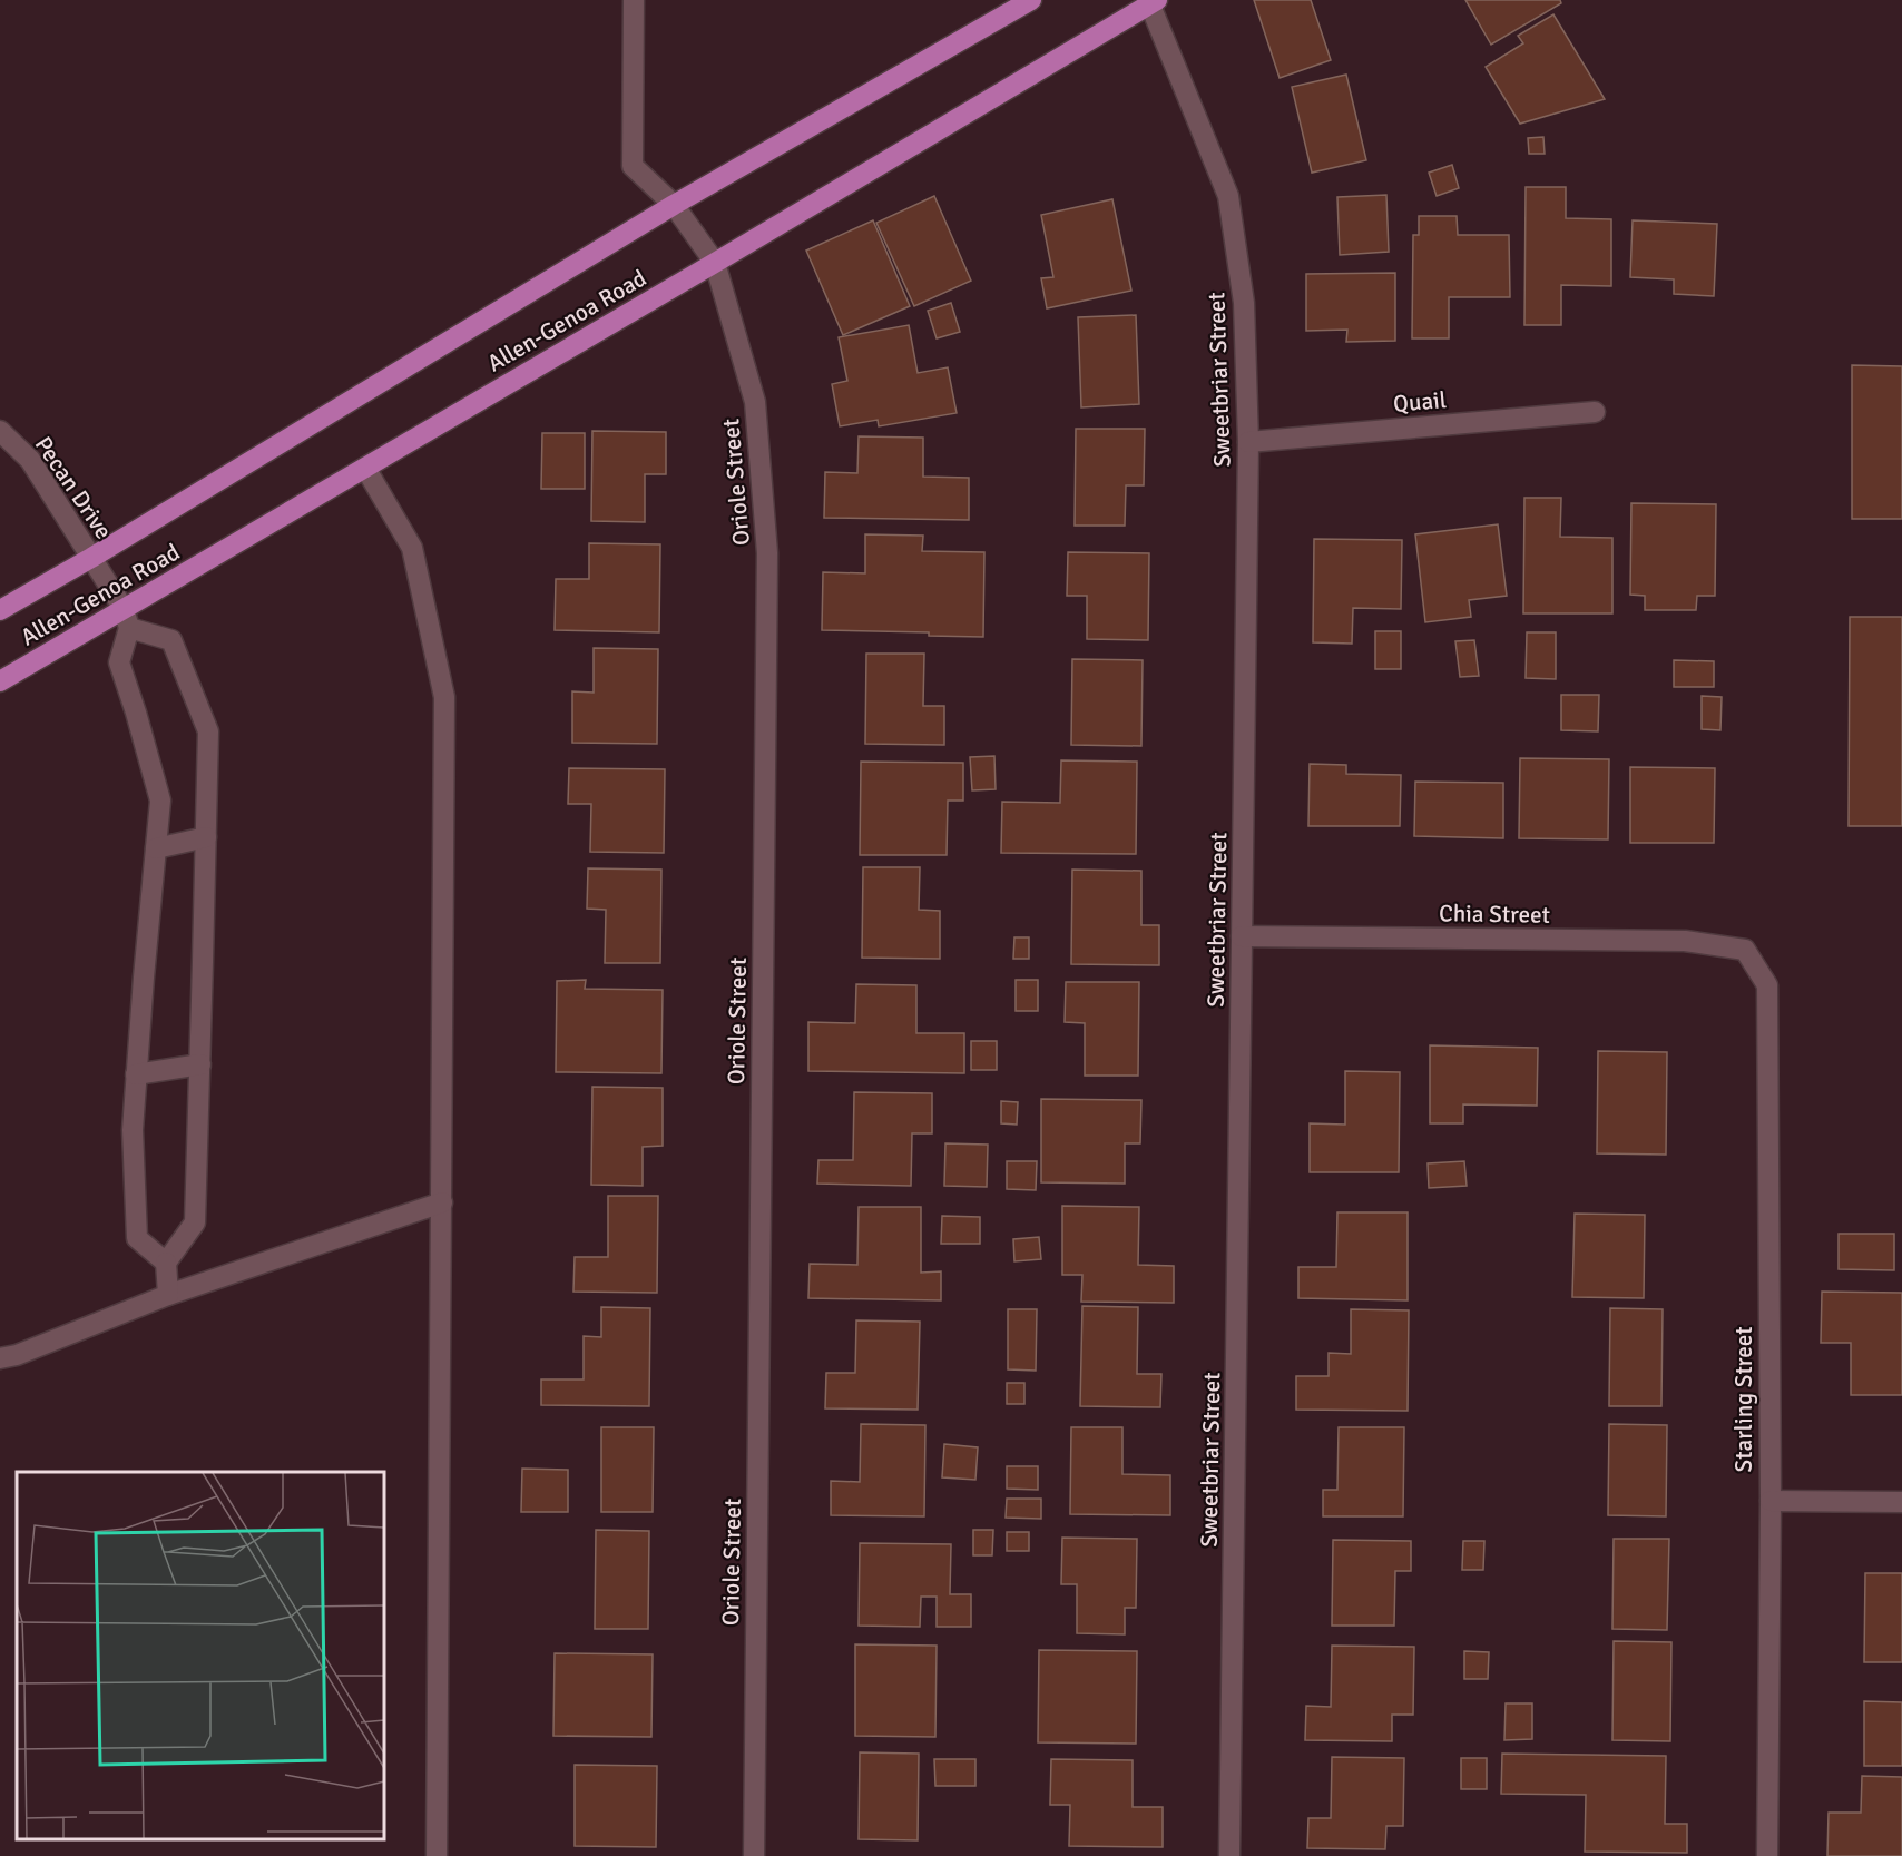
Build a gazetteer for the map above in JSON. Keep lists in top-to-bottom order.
{
  "streets": {
    "main road": ["Allen-Genoa Road"],
    "street": [
      "Sweetbriar Street",
      "Quail",
      "Oriole Street",
      "Pecan Drive",
      "Chia Street",
      "Starling Street"
    ]
  },
  "crossings": [
    ["Allen-Genoa Road", "Sweetbriar Street"],
    ["Allen-Genoa Road", "Oriole Street"],
    ["Allen-Genoa Road", "Pecan Drive"],
    ["Sweetbriar Street", "Quail"],
    ["Sweetbriar Street", "Chia Street"],
    ["Chia Street", "Starling Street"]
  ]
}
